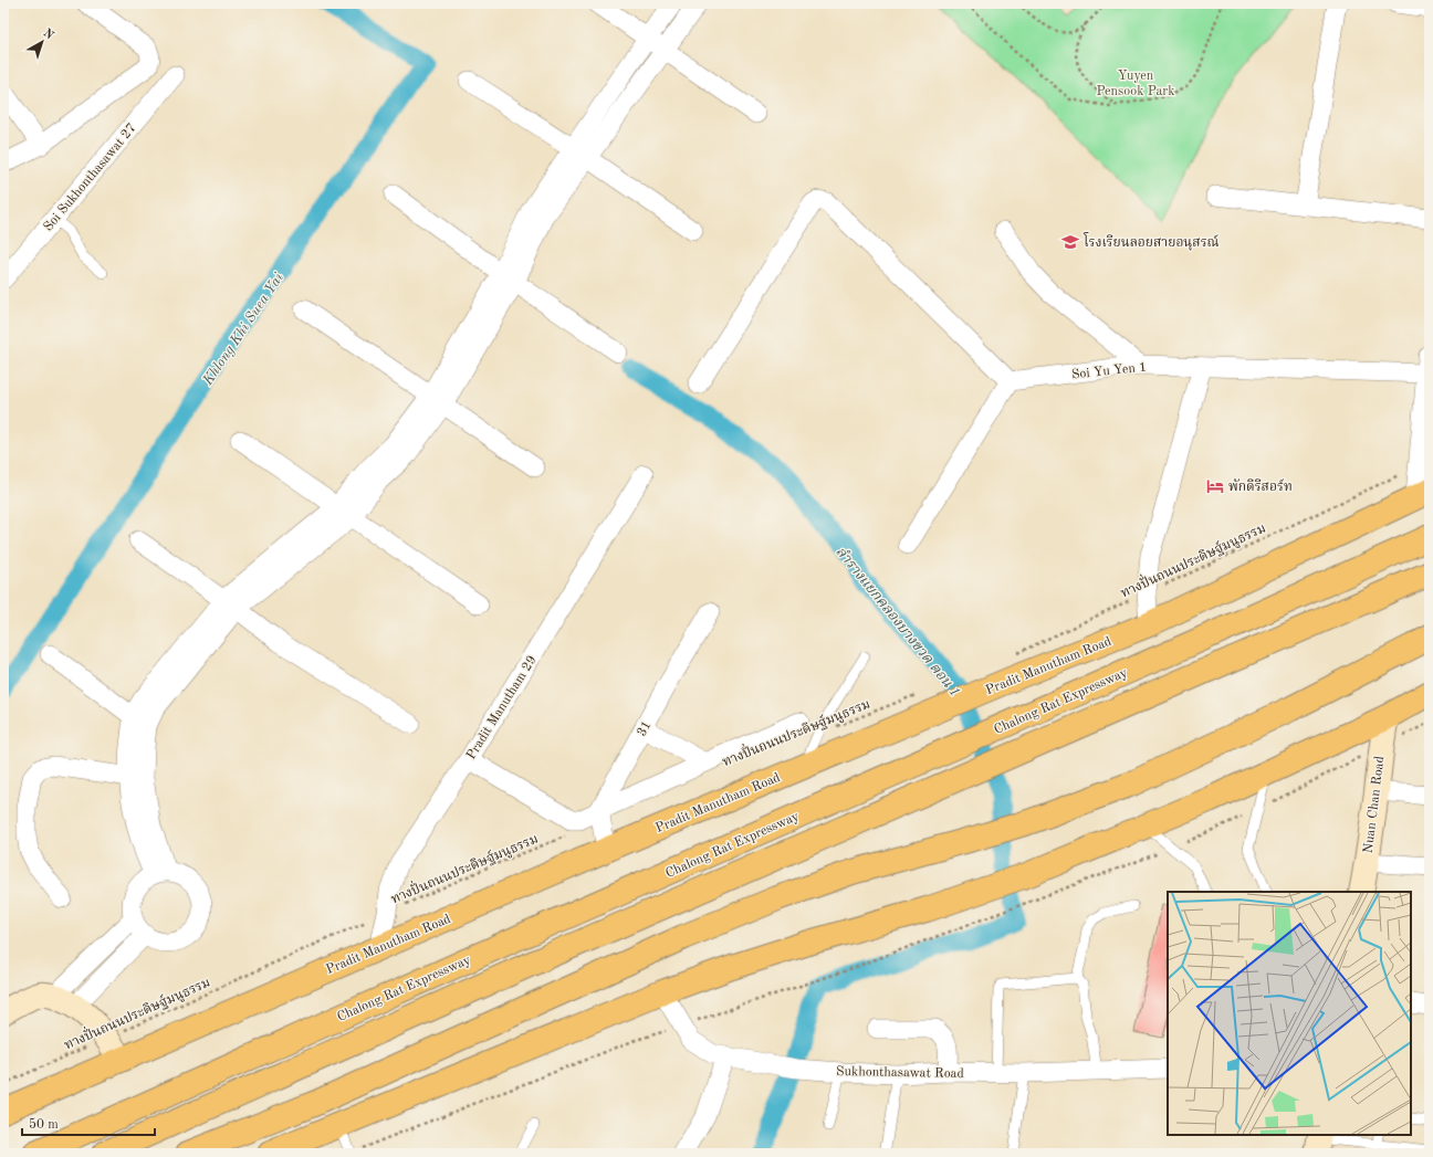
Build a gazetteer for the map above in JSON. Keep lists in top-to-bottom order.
{
  "streets": {
    "main road": ["Pradit Manutham Road", "Chalong Rat Expressway", "Nuan Chan Road"],
    "street": [
      "Soi Sukhonthasawat 27",
      "Soi Yu Yen 1",
      "Pradit Manutham 29",
      "31",
      "Sukhonthasawat Road"
    ],
    "path": ["ทางปั่นถนนประดิษฐ์มนูธรรม"]
  },
  "crossings": [
    ["ทางปั่นถนนประดิษฐ์มนูธรรม", "Pradit Manutham 29"],
    ["Pradit Manutham Road", "Pradit Manutham 29"]
  ],
  "water": ["Khlong Khi Suea Yai", "ลำรางแยกคลองบางขวด ตอน 1"],
  "parks": ["Yuyen Pensook Park"],
  "places": {
    "school or university": ["โรงเรียนลอยสายอนุสรณ์"],
    "hotel": ["พักดีรีสอร์ท"]
  },
  "scale_bar": "50 m",
  "north": "top right"
}
